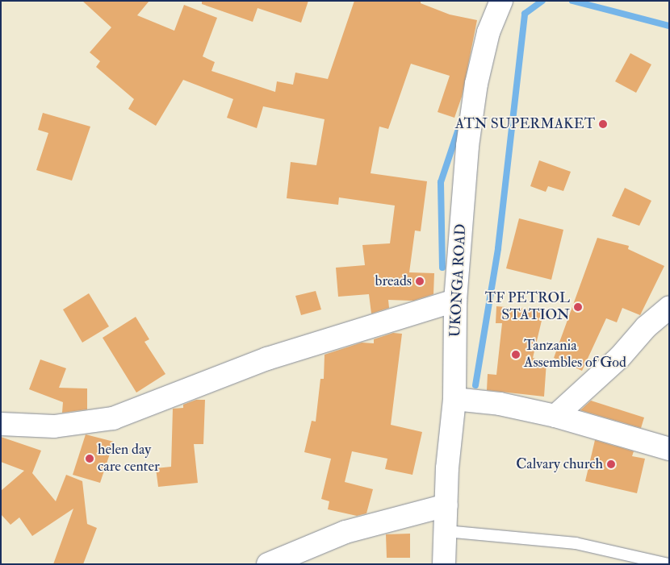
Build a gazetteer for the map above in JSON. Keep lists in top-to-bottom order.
{
  "streets": {
    "street": ["UKONGA ROAD"]
  },
  "places": [
    "ATN SUPERMAKET",
    "breads",
    "TF PETROL STATION",
    "Tanzania Assembles of God",
    "helen day care center",
    "Calvary church"
  ]
}
